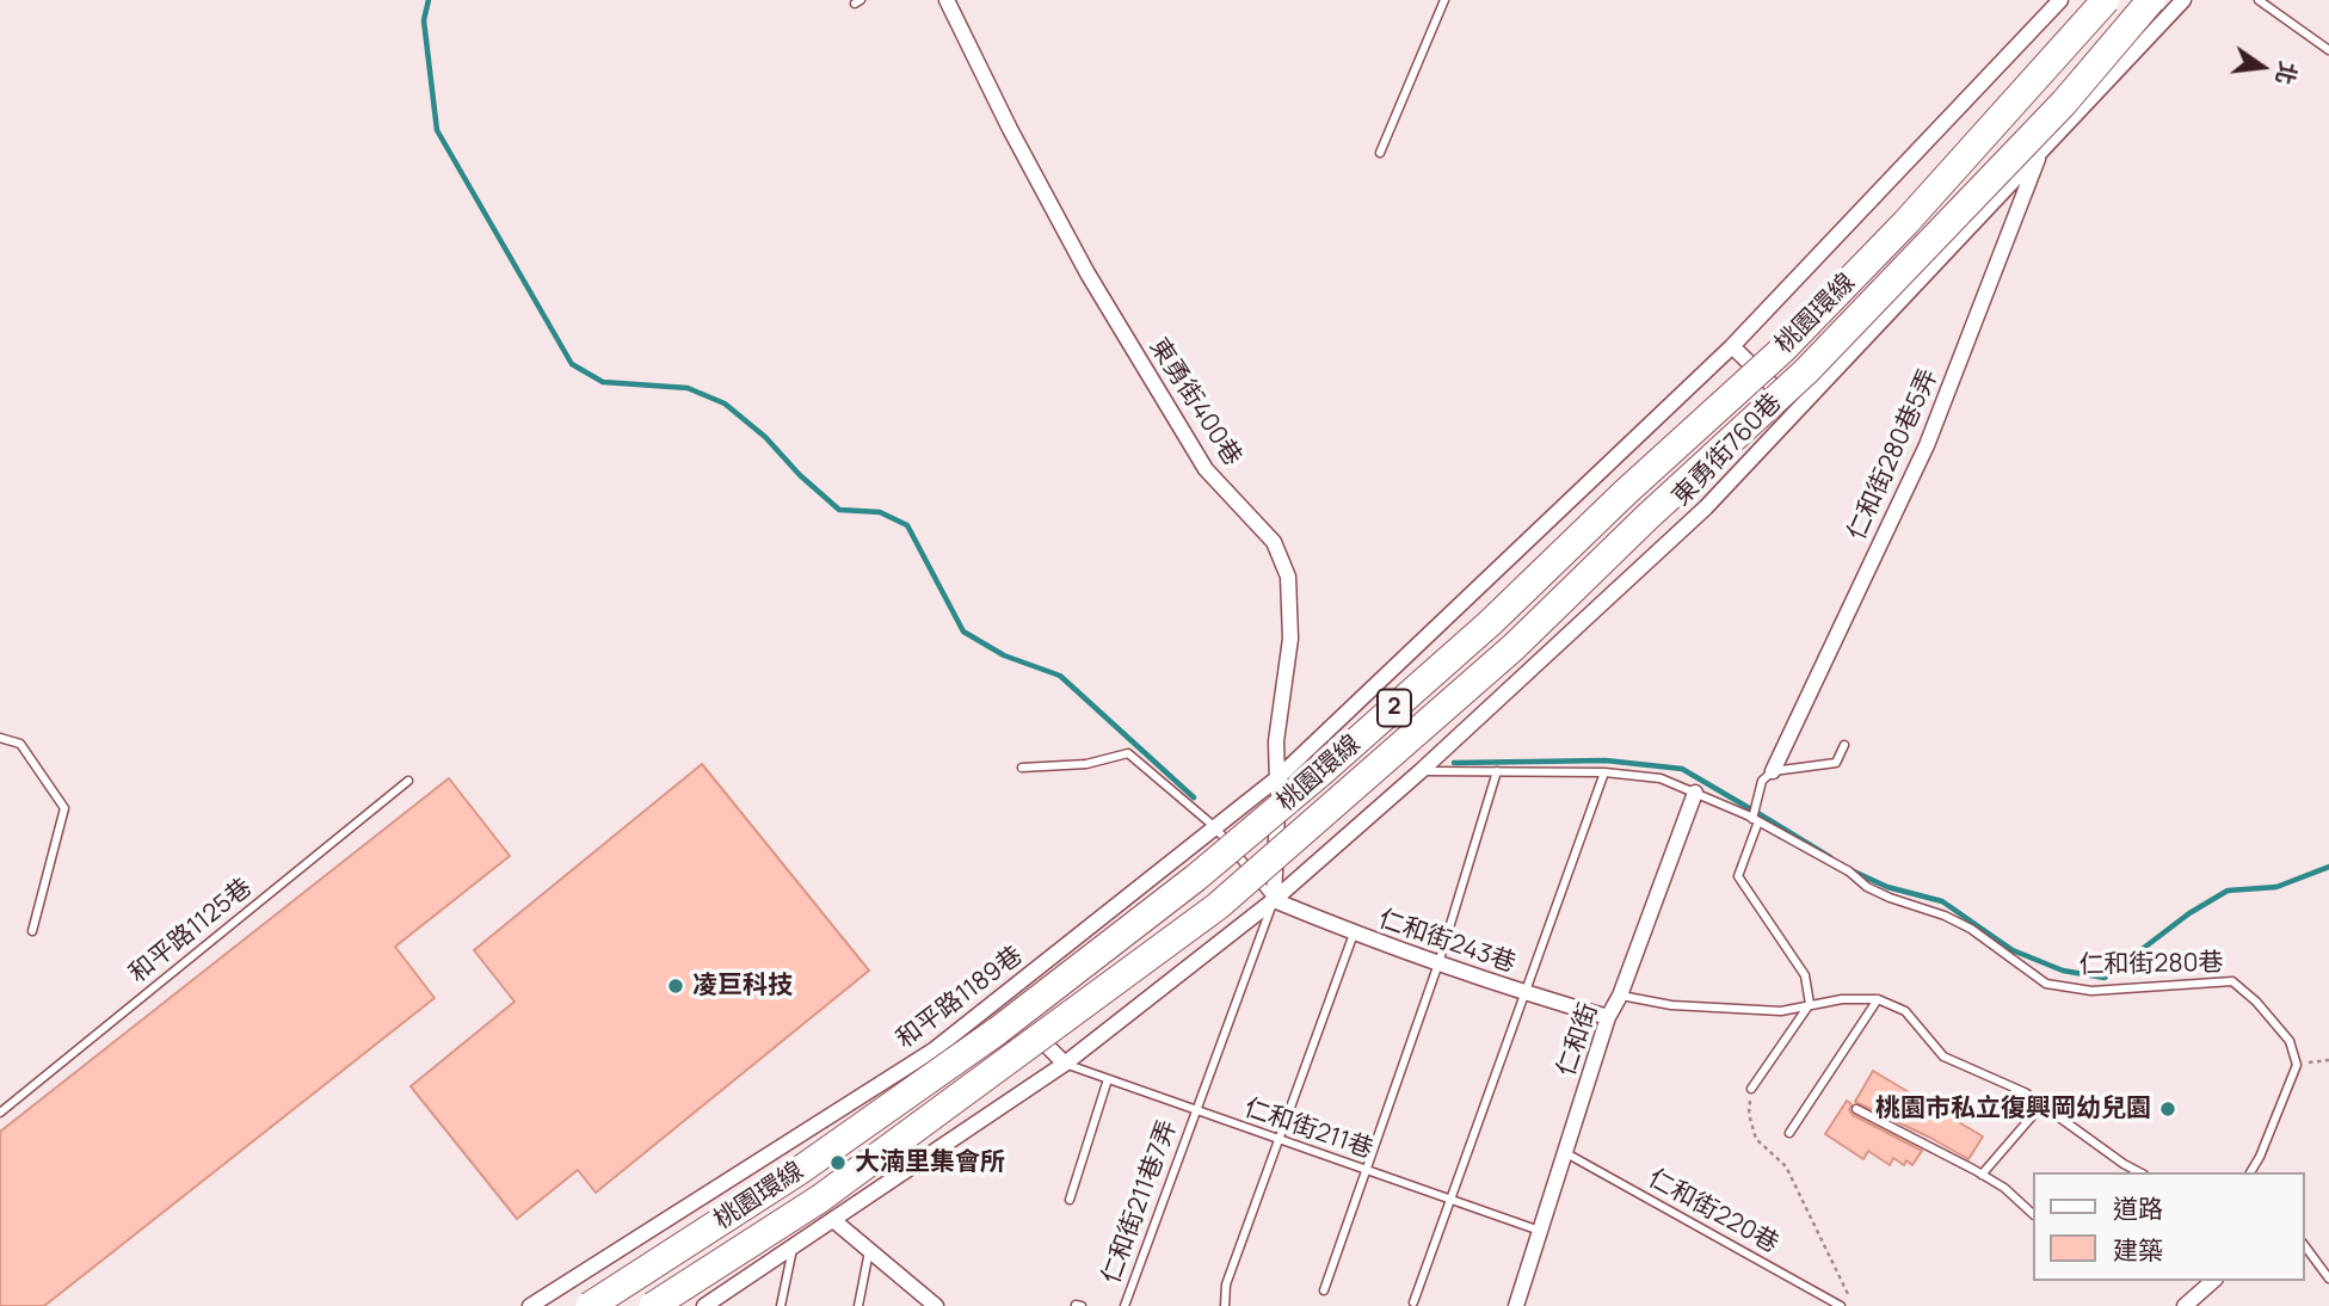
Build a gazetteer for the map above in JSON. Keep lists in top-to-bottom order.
{
  "streets": {
    "highway": ["桃園環線", "2"],
    "street": [
      "東勇街400巷",
      "東勇街760巷",
      "仁和街280巷5弄",
      "仁和街243巷",
      "和平路1189巷",
      "仁和街"
    ],
    "lane": [
      "和平路1125巷",
      "仁和街280巷",
      "仁和街211巷",
      "仁和街211巷7弄",
      "仁和街220巷"
    ]
  },
  "crossings": [
    ["東勇街400巷", "東勇街760巷"],
    ["東勇街400巷", "仁和街243巷"],
    ["東勇街400巷", "和平路1189巷"],
    ["東勇街400巷", "仁和街211巷7弄"],
    ["東勇街760巷", "仁和街280巷5弄"],
    ["東勇街760巷", "仁和街243巷"],
    ["東勇街760巷", "仁和街280巷"],
    ["東勇街760巷", "仁和街211巷7弄"],
    ["仁和街243巷", "仁和街"],
    ["仁和街243巷", "仁和街211巷7弄"],
    ["仁和街280巷", "仁和街"],
    ["仁和街", "仁和街211巷"],
    ["仁和街", "仁和街220巷"],
    ["仁和街211巷", "仁和街211巷7弄"]
  ],
  "places": ["凌巨科技", "桃園市私立復興岡幼兒園", "大湳里集會所"],
  "legend": ["道路", "建築"],
  "north": "right"
}
